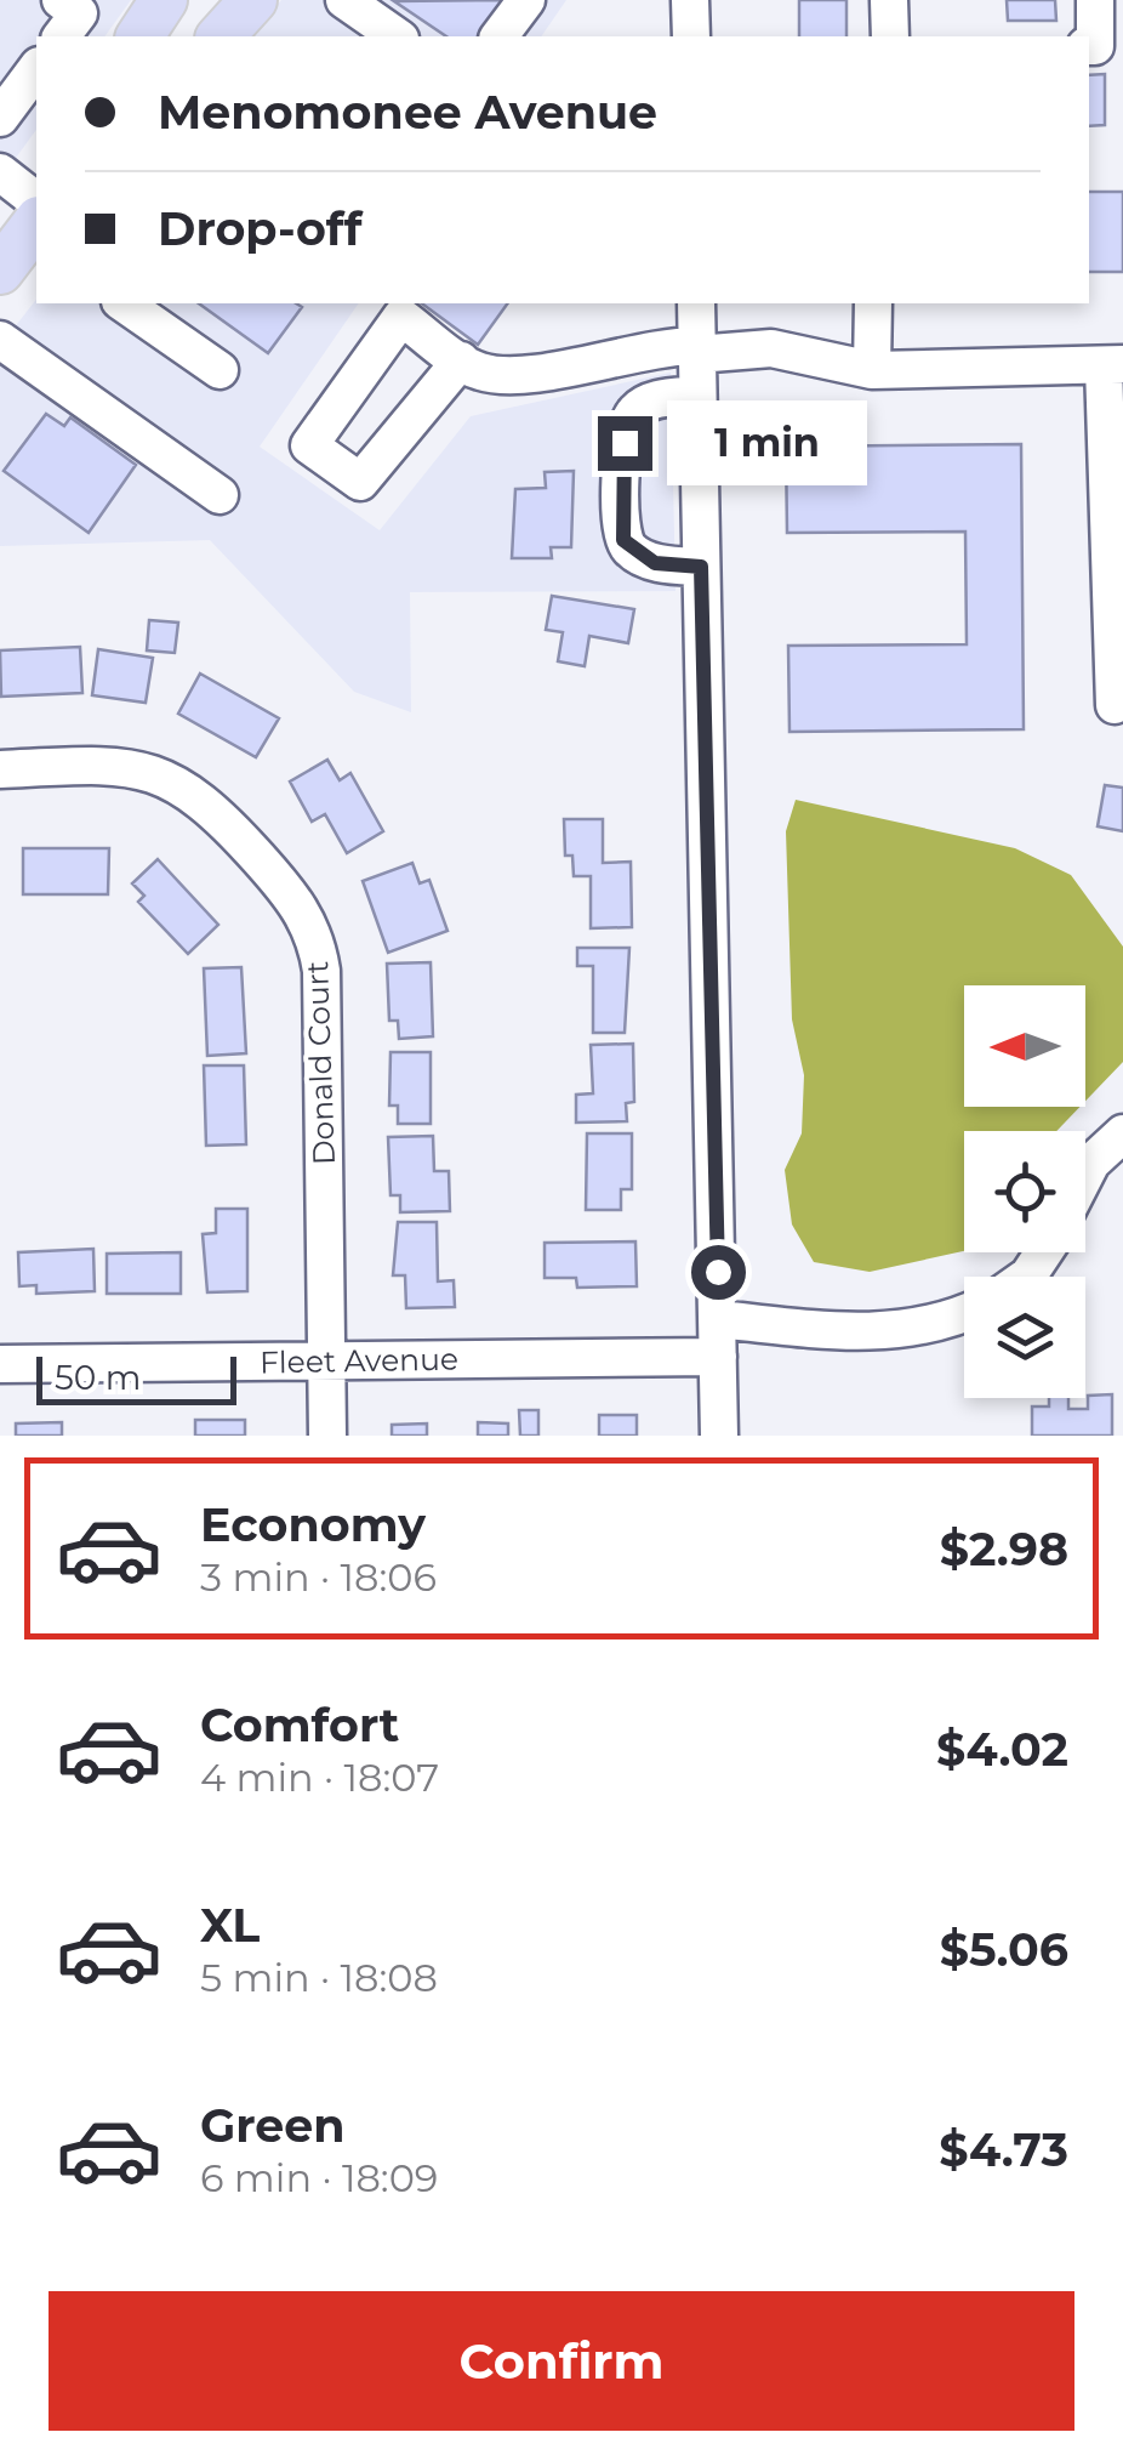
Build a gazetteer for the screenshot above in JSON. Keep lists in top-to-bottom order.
{
  "streets": {
    "street": ["Donald Court", "Fleet Avenue"]
  },
  "crossings": [
    ["Donald Court", "Fleet Avenue"]
  ],
  "scale_bar": "50 m",
  "north": "left",
  "page": {
    "banner": ["Menomonee Avenue", "Drop-off"],
    "bubble": "1 min",
    "scale": "50 m",
    "list": [
      {
        "name": "Economy",
        "note": "3 min · 18:06",
        "value": "$2.98"
      },
      {
        "name": "Comfort",
        "note": "4 min · 18:07",
        "value": "$4.02"
      },
      {
        "name": "XL",
        "note": "5 min · 18:08",
        "value": "$5.06"
      },
      {
        "name": "Green",
        "note": "6 min · 18:09",
        "value": "$4.73"
      }
    ],
    "buttons": "Confirm"
  }
}
